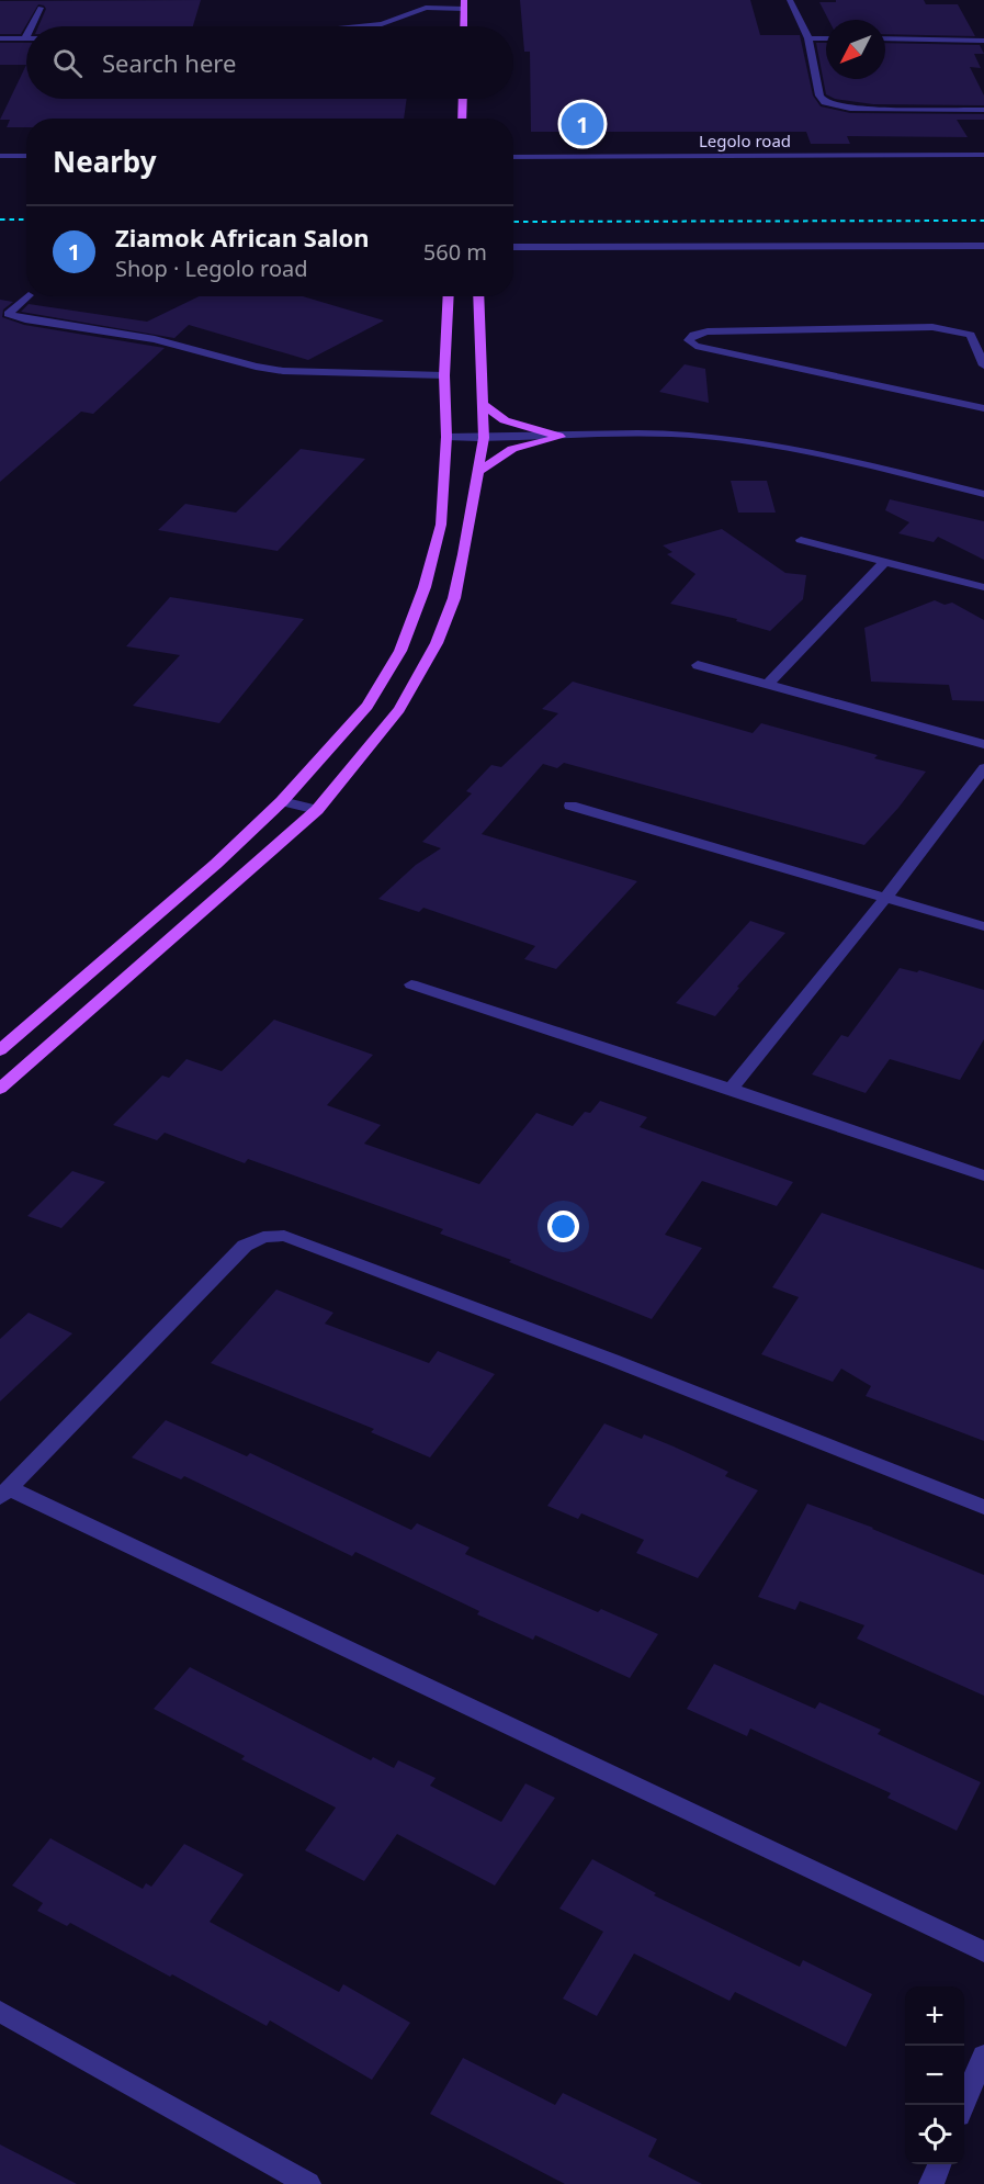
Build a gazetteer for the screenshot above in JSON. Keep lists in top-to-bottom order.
{
  "streets": {
    "street": ["Legolo road"]
  },
  "north": "bottom left",
  "page": {
    "search": "Search here",
    "pins": "1",
    "heading": "Nearby",
    "list": [
      {
        "mark": "1",
        "name": "Ziamok African Salon",
        "note": "Shop · Legolo road",
        "value": "560 m"
      }
    ],
    "map_buttons": ["+", "−"]
  }
}
